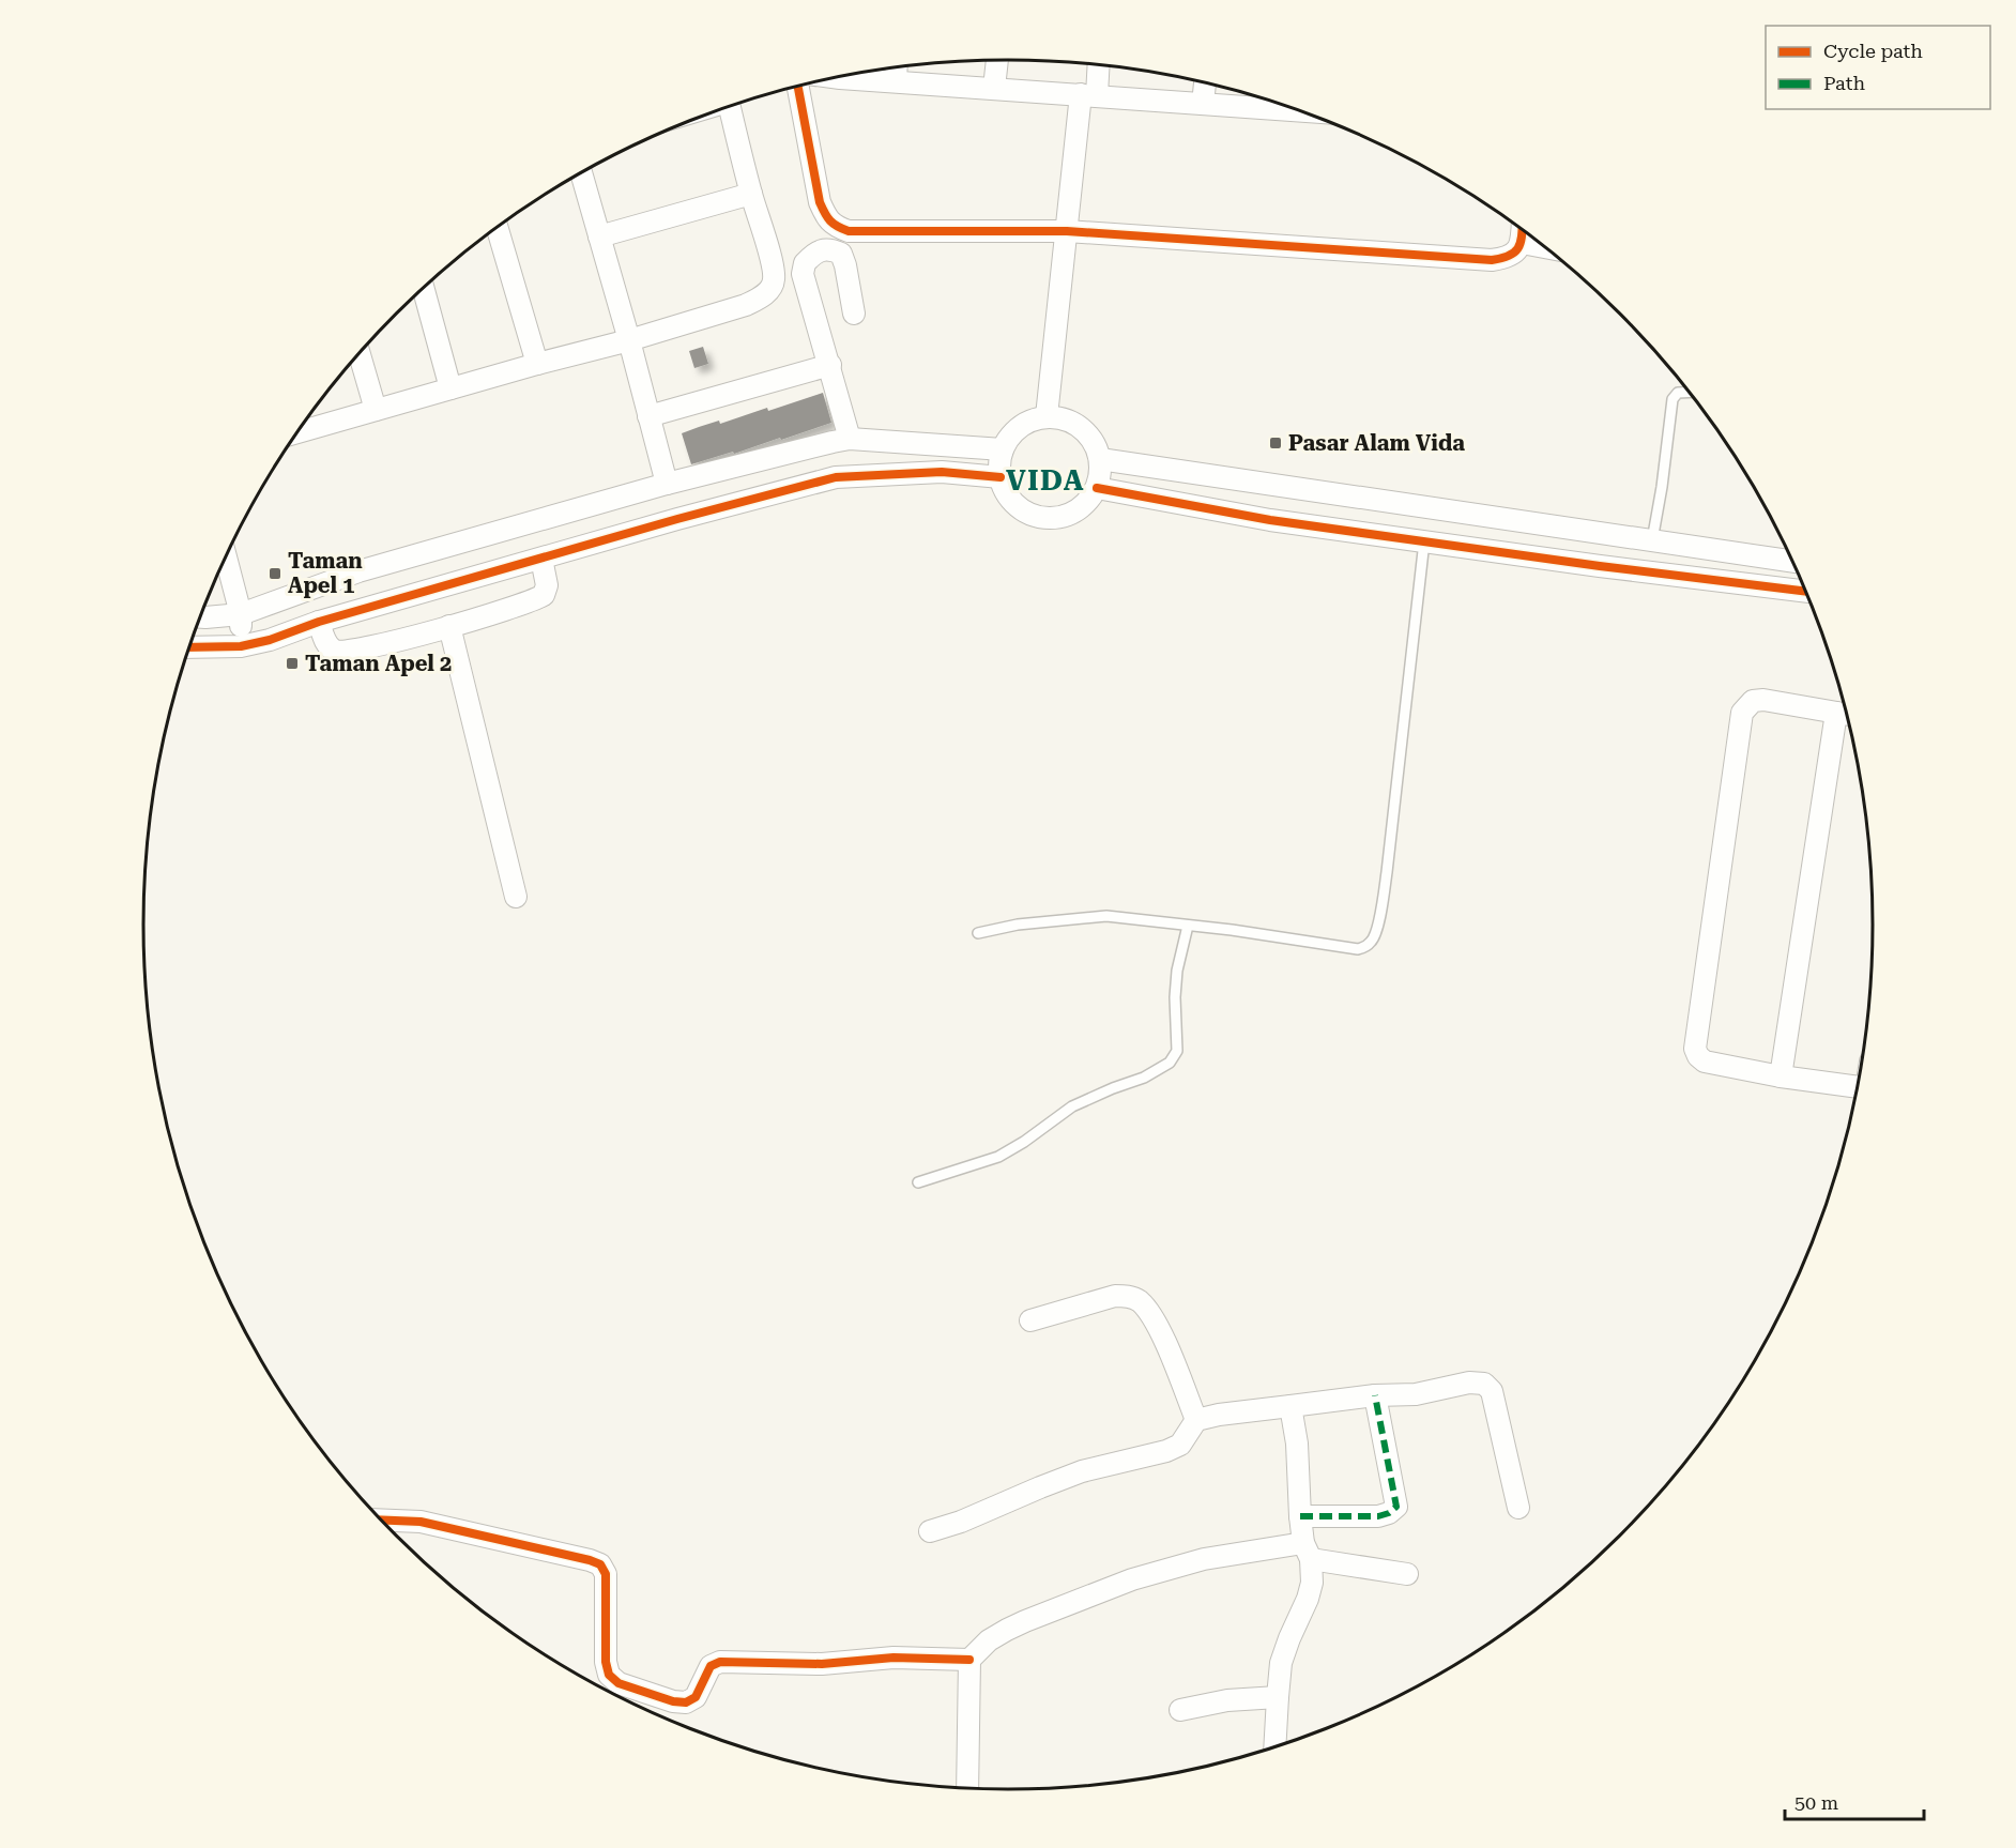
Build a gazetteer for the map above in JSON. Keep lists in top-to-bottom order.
{
  "districts": ["VIDA"],
  "places": {
    "transit": ["Pasar Alam Vida", "Taman Apel 1", "Taman Apel 2"]
  },
  "legend": ["Cycle path", "Path"],
  "scale_bar": "50 m"
}
